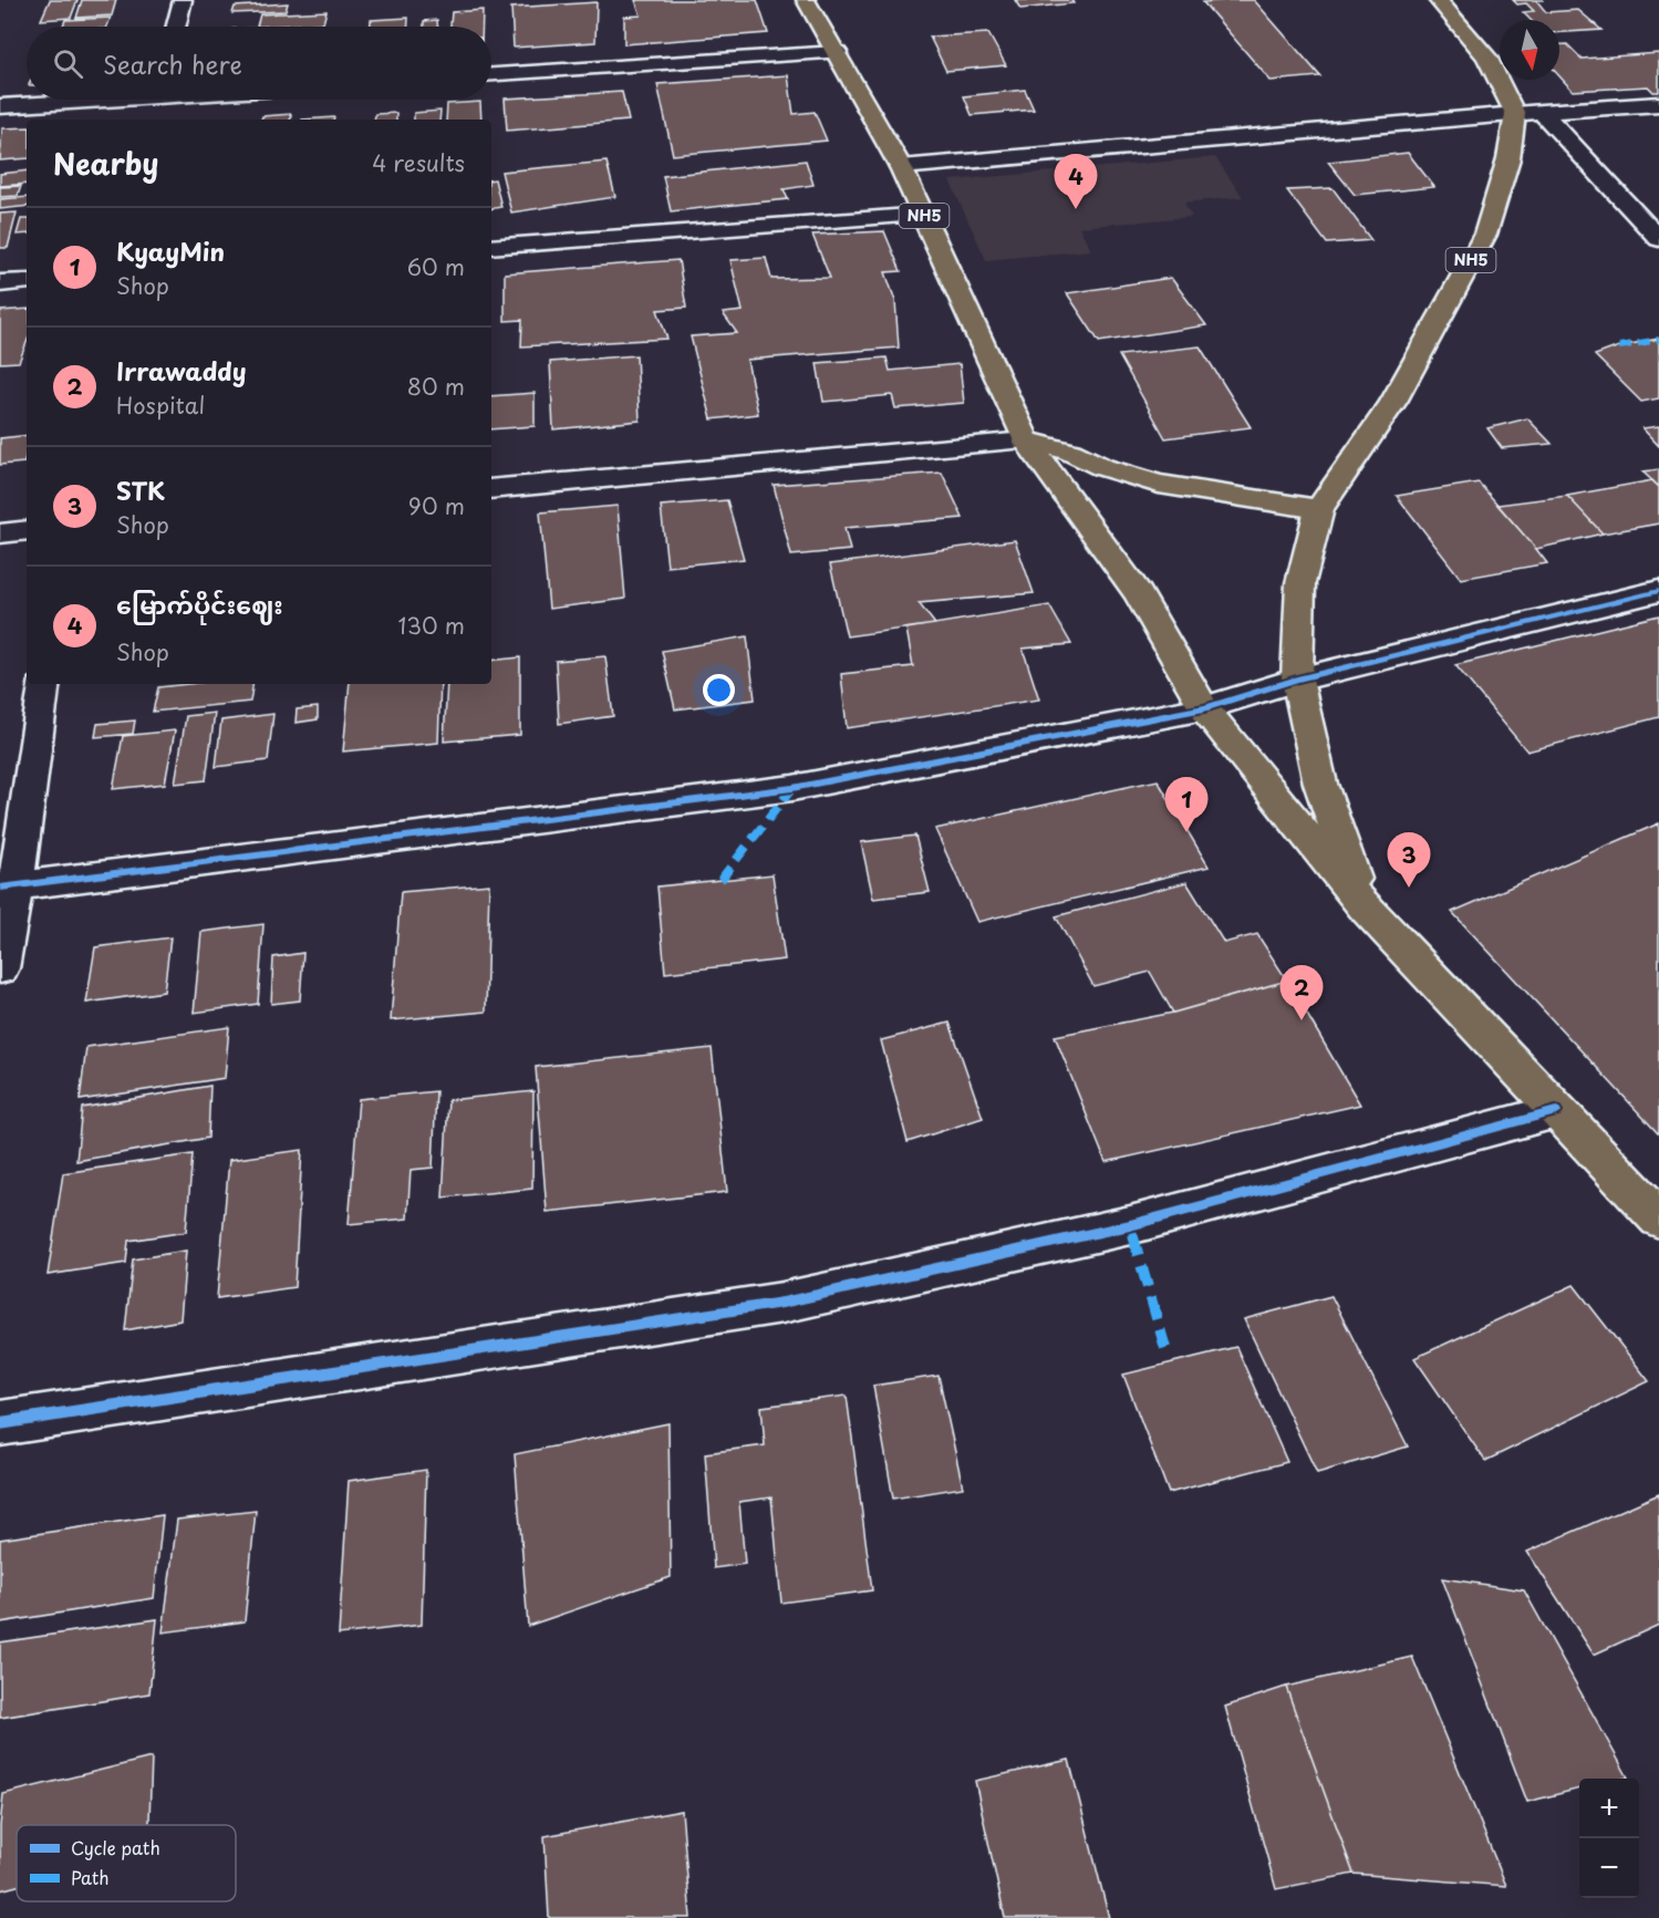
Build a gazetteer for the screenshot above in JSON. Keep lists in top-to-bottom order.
{
  "streets": {
    "main road": ["NH5"]
  },
  "legend": ["Cycle path", "Path"],
  "north": "bottom",
  "page": {
    "search": "Search here",
    "heading": ["Nearby", "4 results"],
    "pins": [
      "4",
      "1",
      "3",
      "2"
    ],
    "list": [
      {
        "mark": "1",
        "name": "KyayMin",
        "note": "Shop",
        "value": "60 m"
      },
      {
        "mark": "2",
        "name": "Irrawaddy",
        "note": "Hospital",
        "value": "80 m"
      },
      {
        "mark": "3",
        "name": "STK",
        "note": "Shop",
        "value": "90 m"
      },
      {
        "mark": "4",
        "name": "မြောက်ပိုင်းဈေး",
        "note": "Shop",
        "value": "130 m"
      }
    ],
    "map_buttons": ["+", "−"]
  }
}
